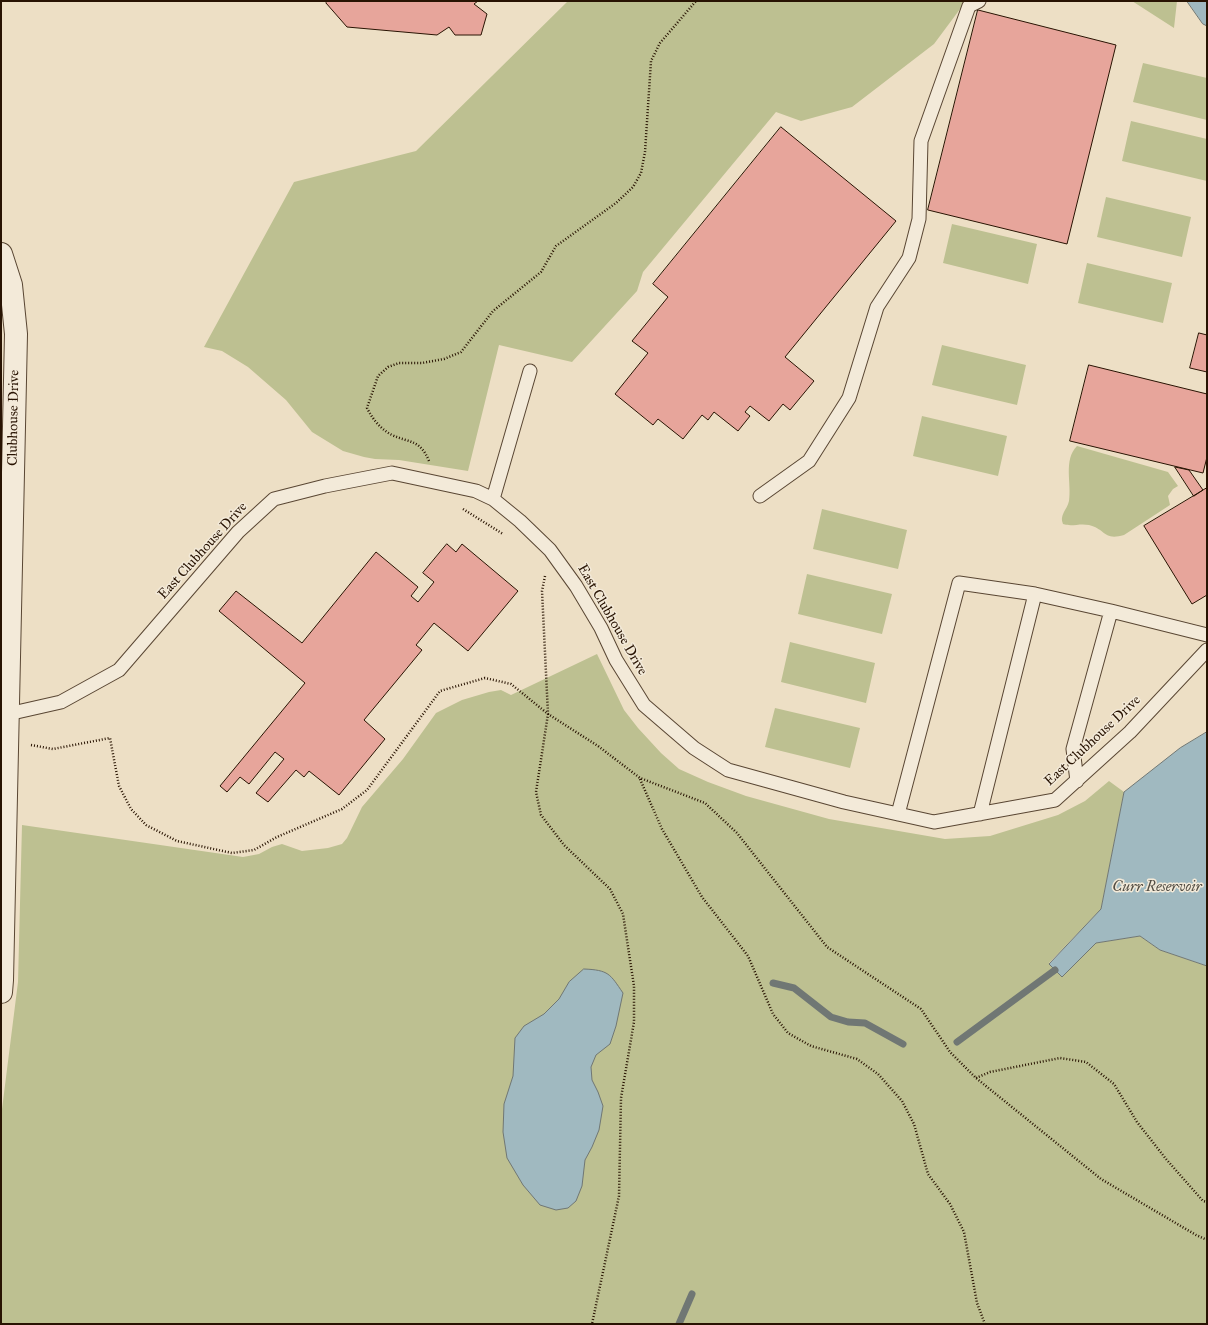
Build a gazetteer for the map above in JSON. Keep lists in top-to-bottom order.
{
  "streets": {
    "street": ["Clubhouse Drive"],
    "lane": ["East Clubhouse Drive"]
  },
  "crossings": [
    ["Clubhouse Drive", "East Clubhouse Drive"]
  ],
  "water": ["Curr Reservoir"]
}
